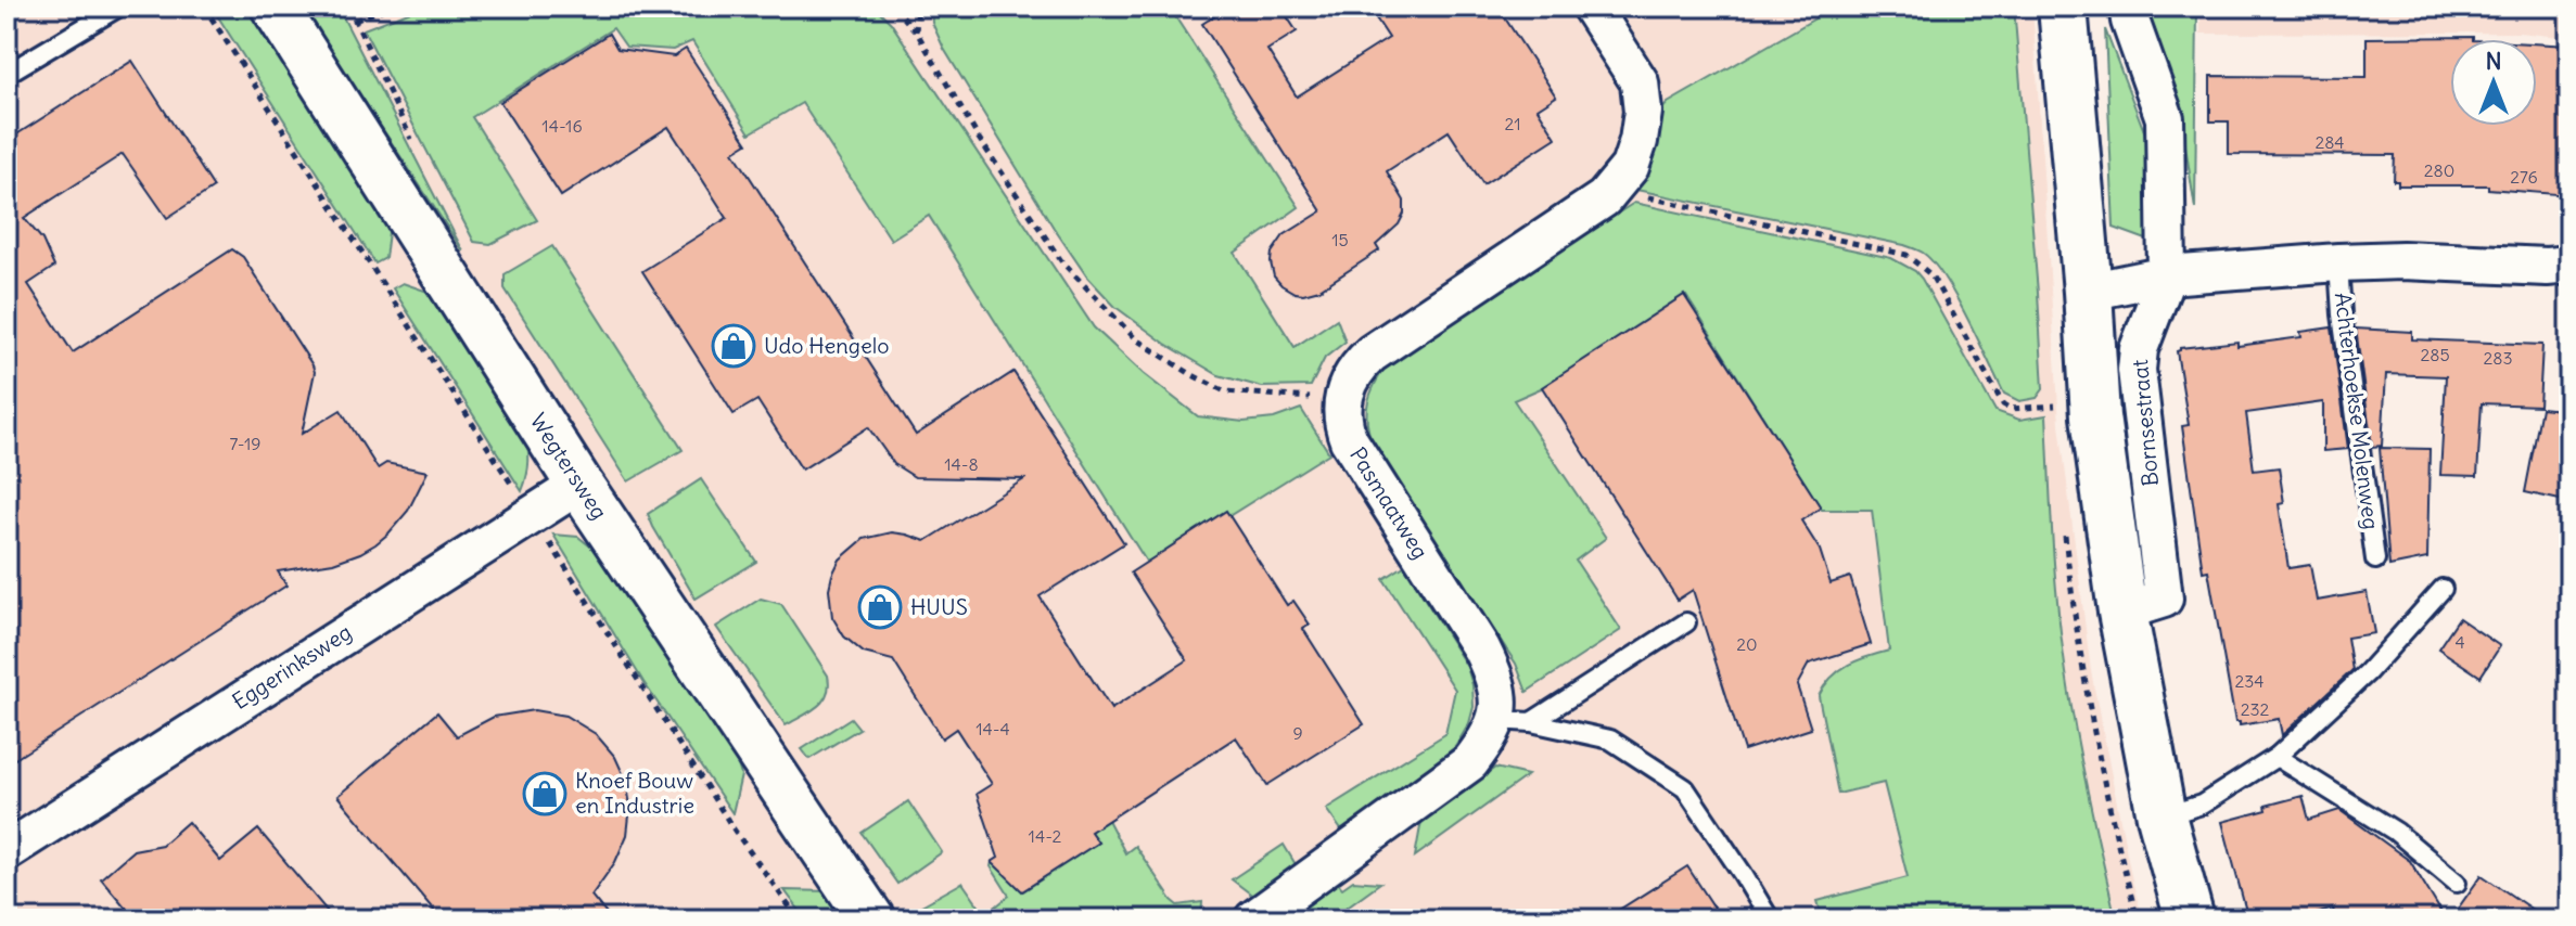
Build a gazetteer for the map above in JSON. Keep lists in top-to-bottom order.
{
  "streets": {
    "main road": ["Bornsestraat"],
    "street": [
      "Achterhoekse Molenweg",
      "Wegtersweg",
      "Pasmaatweg",
      "Eggerinksweg"
    ]
  },
  "crossings": [
    ["Achterhoekse Molenweg", "Bornsestraat"],
    ["Wegtersweg", "Eggerinksweg"]
  ],
  "places": {
    "shop": ["Udo Hengelo", "HUUS", "Knoef Bouw en Industrie"]
  },
  "house_numbers": [
    "21",
    "14-16",
    "284",
    "280",
    "276",
    "15",
    "285",
    "283",
    "7-19",
    "14-8",
    "4",
    "20",
    "234",
    "232",
    "14-4",
    "9",
    "14-2"
  ],
  "north": "top"
}
